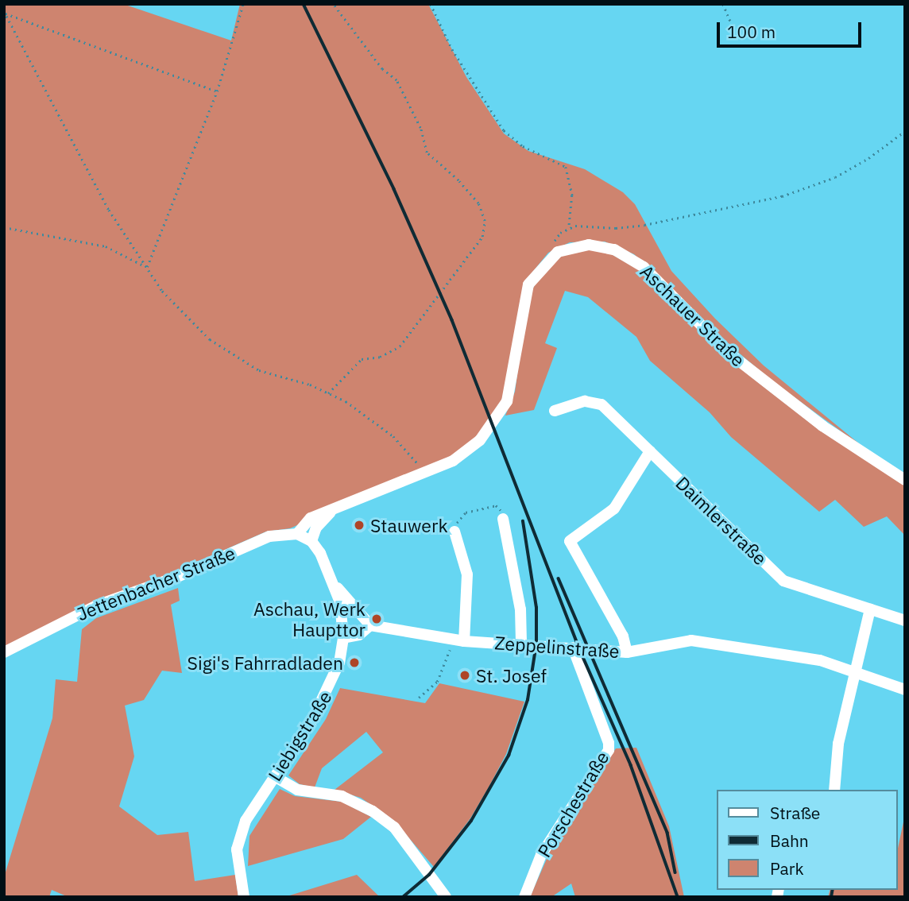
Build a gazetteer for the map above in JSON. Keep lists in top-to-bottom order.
{
  "streets": {
    "street": [
      "Aschauer Straße",
      "Daimlerstraße",
      "Jettenbacher Straße",
      "Zeppelinstraße",
      "Liebigstraße",
      "Porschestraße"
    ]
  },
  "crossings": [
    ["Aschauer Straße", "Jettenbacher Straße"],
    ["Aschauer Straße", "Liebigstraße"],
    ["Zeppelinstraße", "Porschestraße"]
  ],
  "places": [
    "Stauwerk",
    "Aschau, Werk Haupttor",
    "Sigi's Fahrradladen",
    "St. Josef"
  ],
  "legend": ["Straße", "Bahn", "Park"],
  "scale_bar": "100 m"
}
